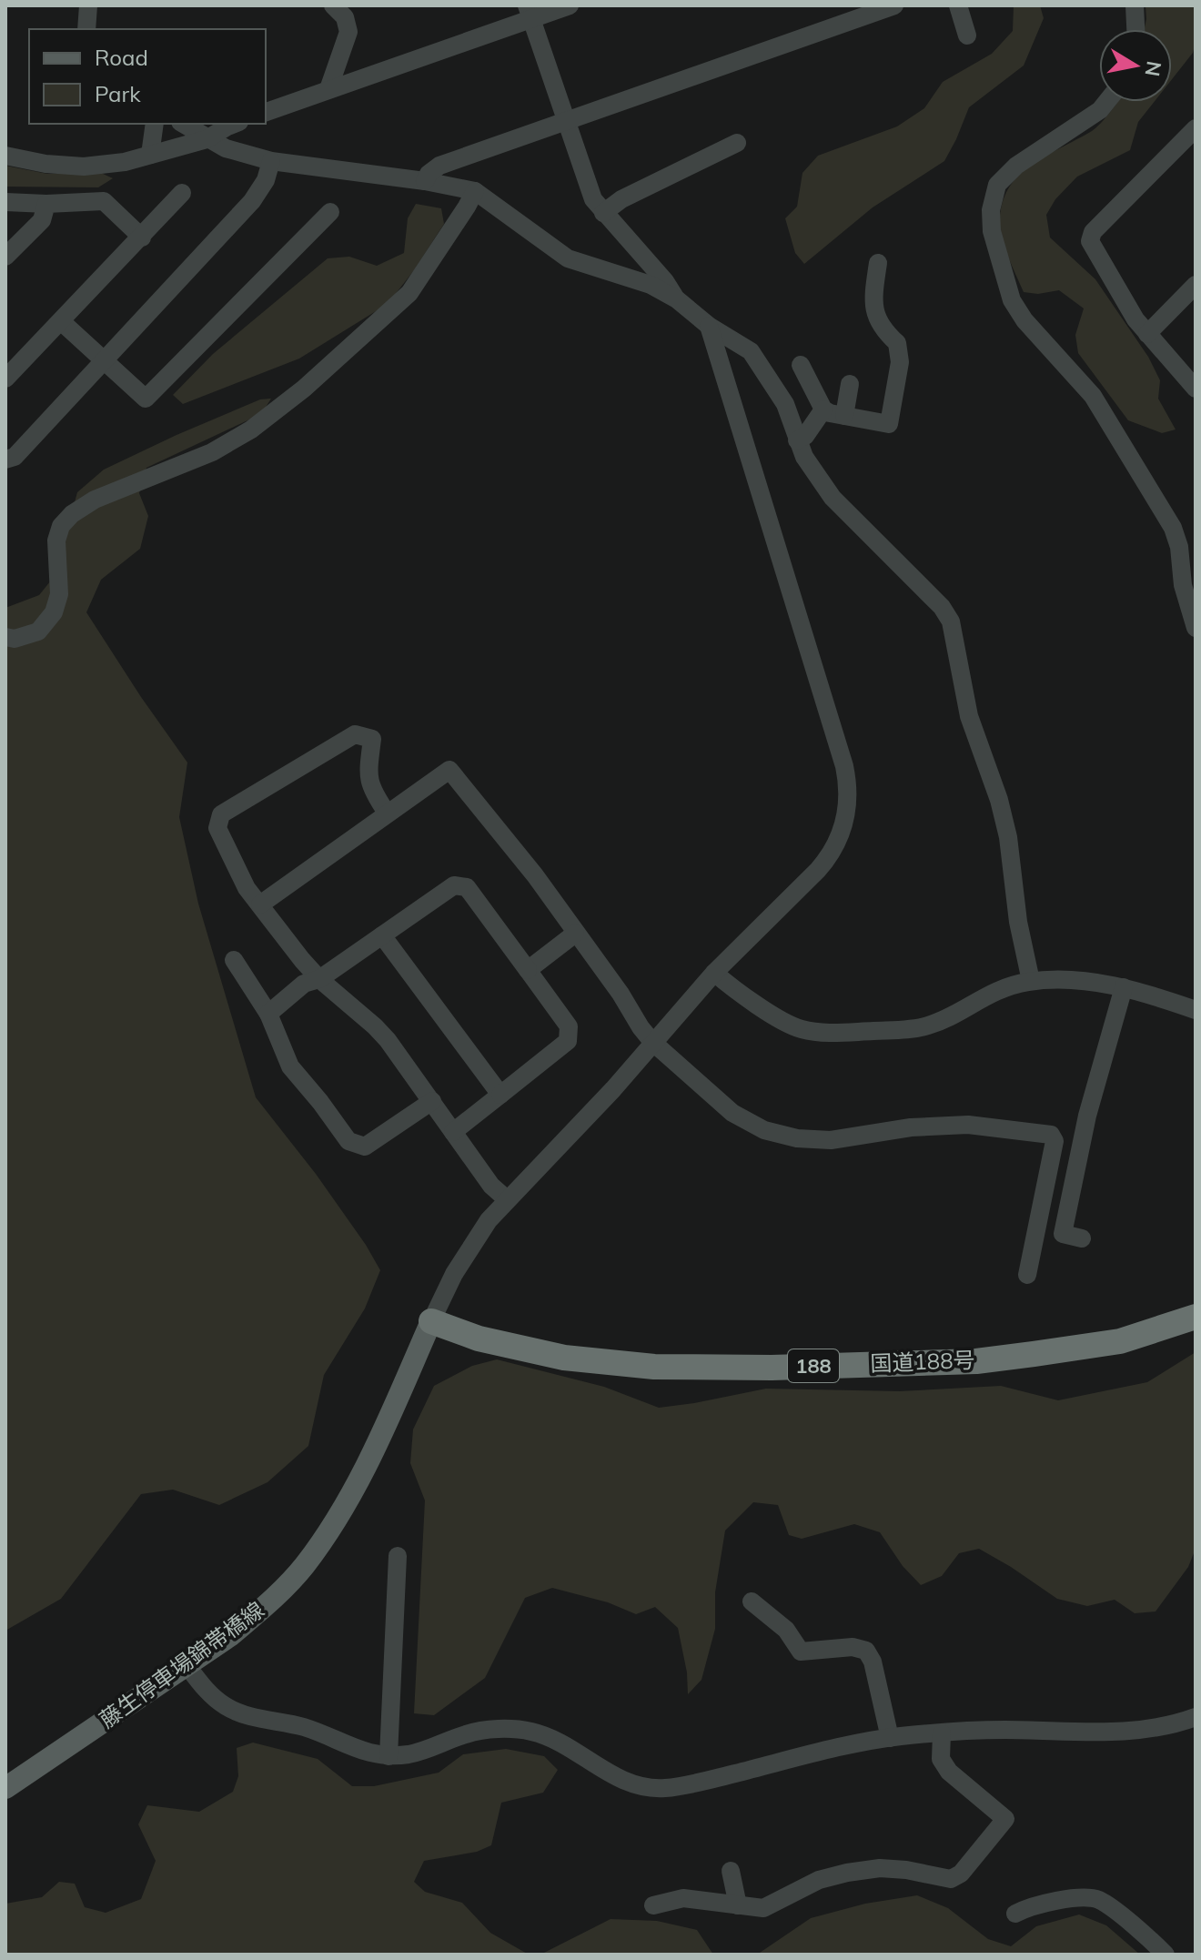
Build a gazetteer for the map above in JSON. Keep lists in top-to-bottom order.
{
  "streets": {
    "highway": ["国道188号", "188"],
    "main road": ["藤生停車場錦帯橋線"]
  },
  "crossings": [
    ["国道188号", "藤生停車場錦帯橋線"]
  ],
  "legend": ["Road", "Park"],
  "north": "right"
}
